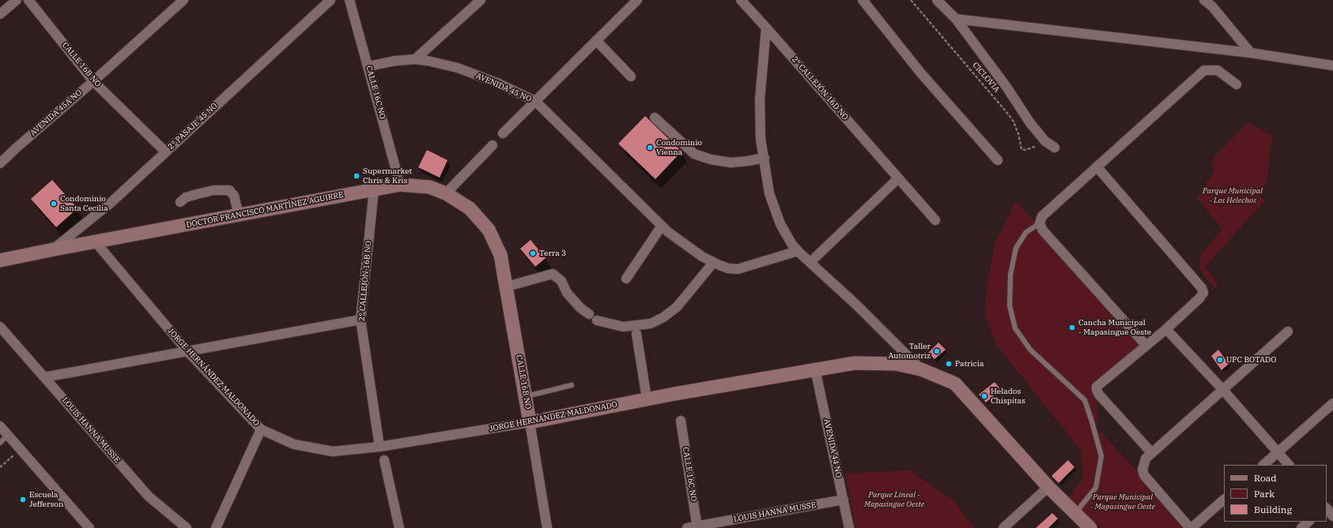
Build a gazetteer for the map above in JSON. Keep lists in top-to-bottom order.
{
  "streets": {
    "street": [
      "CALLE 16B NO",
      "AVENIDA 45 NO",
      "2° CALLEJÓN 16D NO",
      "CALLE 16C NO",
      "AVENIDA 45A NO",
      "2° PASAJE 45 NO",
      "DOCTOR FRANCISCO MARTÍNEZ AGUIRRE",
      "2° CALLEJÓN 16B NO",
      "JORGE HERNÁNDEZ MALDONADO",
      "LOUIS HANNA MUSSE",
      "AVENIDA 44 NO"
    ],
    "path": ["CICLOVIA"]
  },
  "crossings": [
    ["CALLE 16B NO", "AVENIDA 45A NO"],
    ["CALLE 16B NO", "2° PASAJE 45 NO"],
    ["CALLE 16B NO", "DOCTOR FRANCISCO MARTÍNEZ AGUIRRE"],
    ["CALLE 16B NO", "JORGE HERNÁNDEZ MALDONADO"],
    ["AVENIDA 45 NO", "CALLE 16C NO"],
    ["CALLE 16C NO", "DOCTOR FRANCISCO MARTÍNEZ AGUIRRE"],
    ["CALLE 16C NO", "LOUIS HANNA MUSSE"],
    ["2° PASAJE 45 NO", "DOCTOR FRANCISCO MARTÍNEZ AGUIRRE"],
    ["DOCTOR FRANCISCO MARTÍNEZ AGUIRRE", "2° CALLEJÓN 16B NO"],
    ["DOCTOR FRANCISCO MARTÍNEZ AGUIRRE", "JORGE HERNÁNDEZ MALDONADO"],
    ["2° CALLEJÓN 16B NO", "JORGE HERNÁNDEZ MALDONADO"],
    ["JORGE HERNÁNDEZ MALDONADO", "AVENIDA 44 NO"],
    ["LOUIS HANNA MUSSE", "AVENIDA 44 NO"]
  ],
  "parks": ["Parque Municipal - Los Helechos", "Parque Lineal - Mapasingue Oeste", "Parque Municipal - Mapasingue Oeste"],
  "places": [
    "Condominio Vienna",
    "Supermarket Chris & Kris",
    "Condominio Santa Cecilia",
    "Terra 3",
    "Cancha Municipal - Mapasingue Oeste",
    "Taller Automotriz",
    "UPC BOTADO",
    "Patricia",
    "Helados Chispitas",
    "Escuela Jefferson"
  ],
  "legend": ["Road", "Park", "Building"]
}
